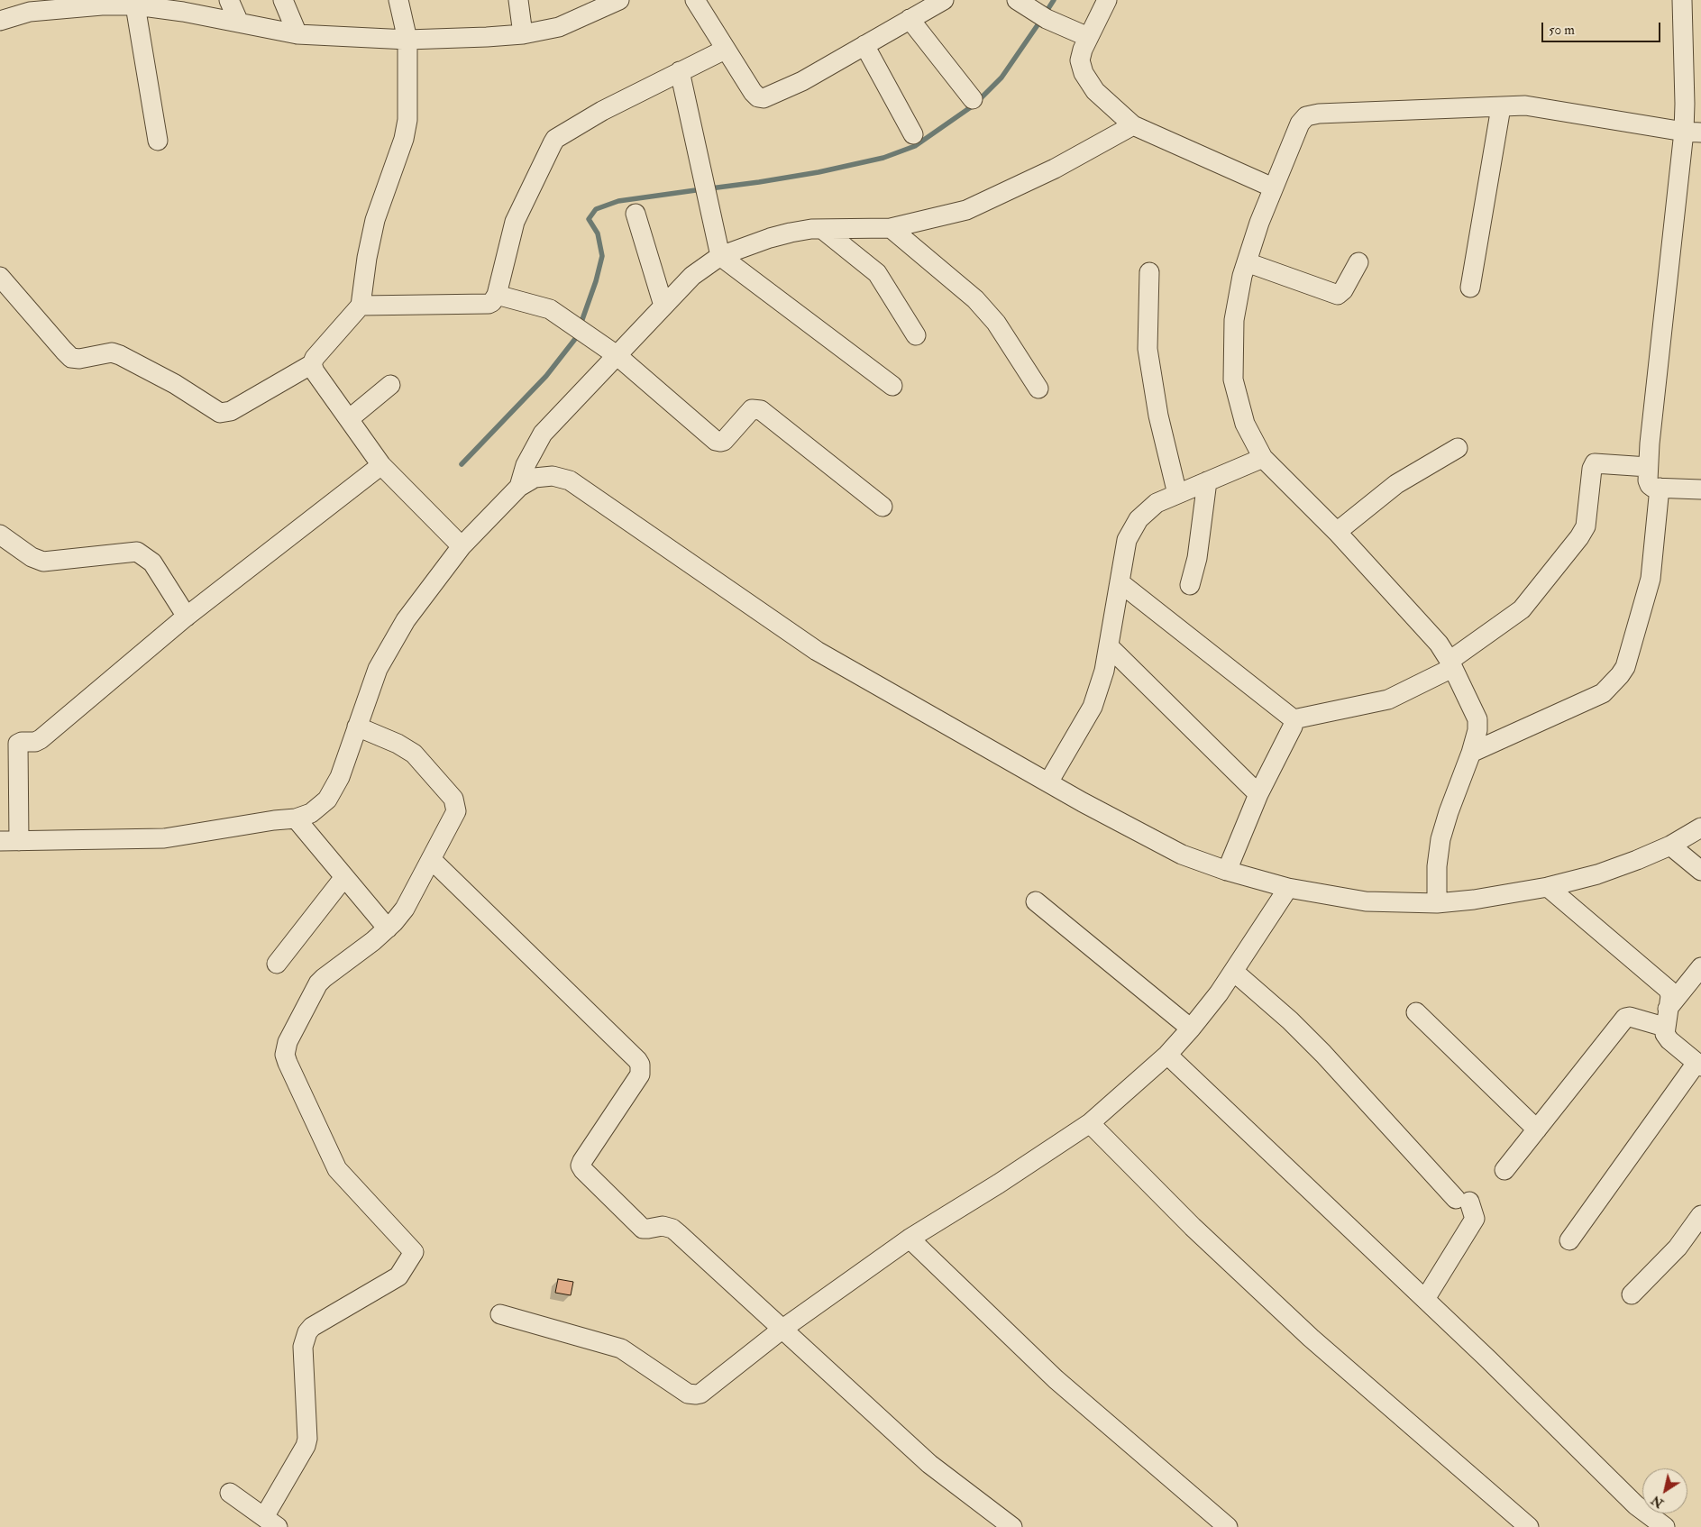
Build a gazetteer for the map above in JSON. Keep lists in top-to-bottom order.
{
  "scale_bar": "50 m",
  "north": "bottom left"
}
